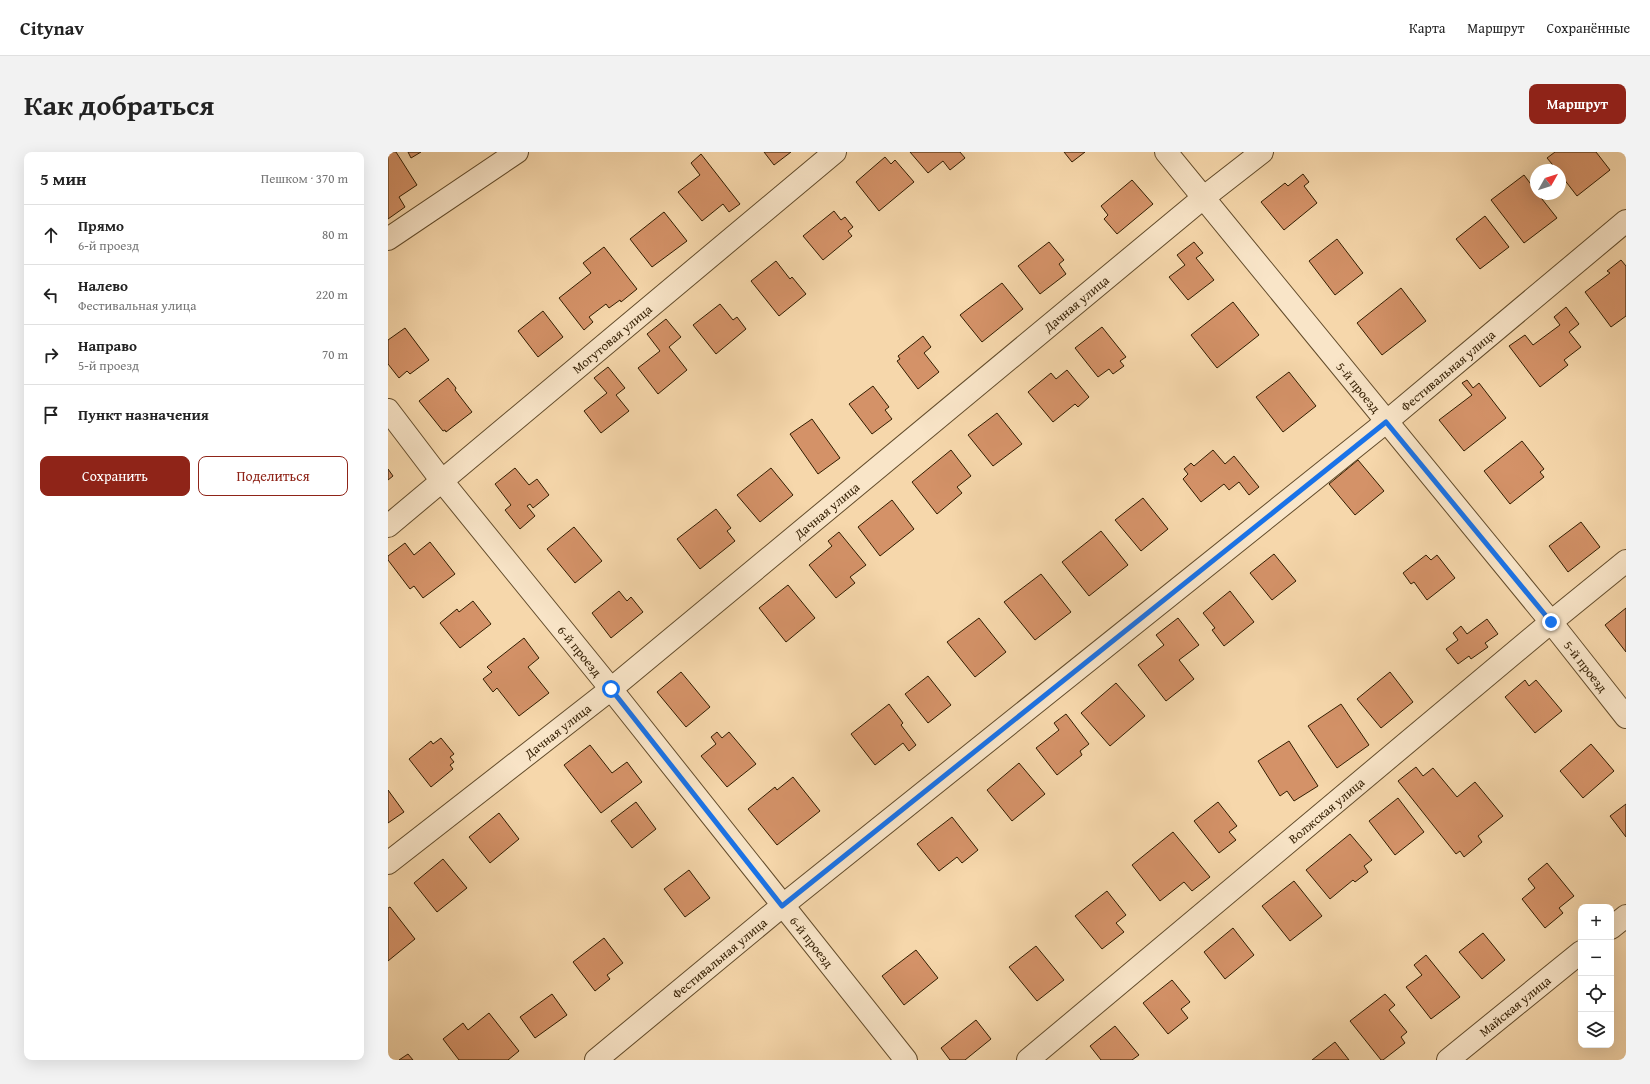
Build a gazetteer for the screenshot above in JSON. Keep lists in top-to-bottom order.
{
  "streets": {
    "street": [
      "Дачная улица",
      "Могутовая улица",
      "Фестивальная улица",
      "5-й проезд",
      "6-й проезд",
      "Волжская улица",
      "Майская улица"
    ]
  },
  "crossings": [
    ["Дачная улица", "5-й проезд"],
    ["Дачная улица", "6-й проезд"],
    ["Могутовая улица", "6-й проезд"],
    ["Фестивальная улица", "5-й проезд"],
    ["Фестивальная улица", "6-й проезд"],
    ["5-й проезд", "Волжская улица"]
  ],
  "north": "top right",
  "page": {
    "header": "Citynav",
    "nav": ["Карта", "Маршрут", "Сохранённые"],
    "title": "Как добраться",
    "buttons": [
      "Маршрут",
      ["Сохранить", "Поделиться"]
    ],
    "heading": ["5 мин", "Пешком · 370 m"],
    "list": [
      ["Прямо", "6-й проезд", "80 m"],
      ["Налево", "Фестивальная улица", "220 m"],
      ["Направо", "5-й проезд", "70 m"],
      "Пункт назначения"
    ],
    "map_buttons": ["+", "−"]
  }
}
